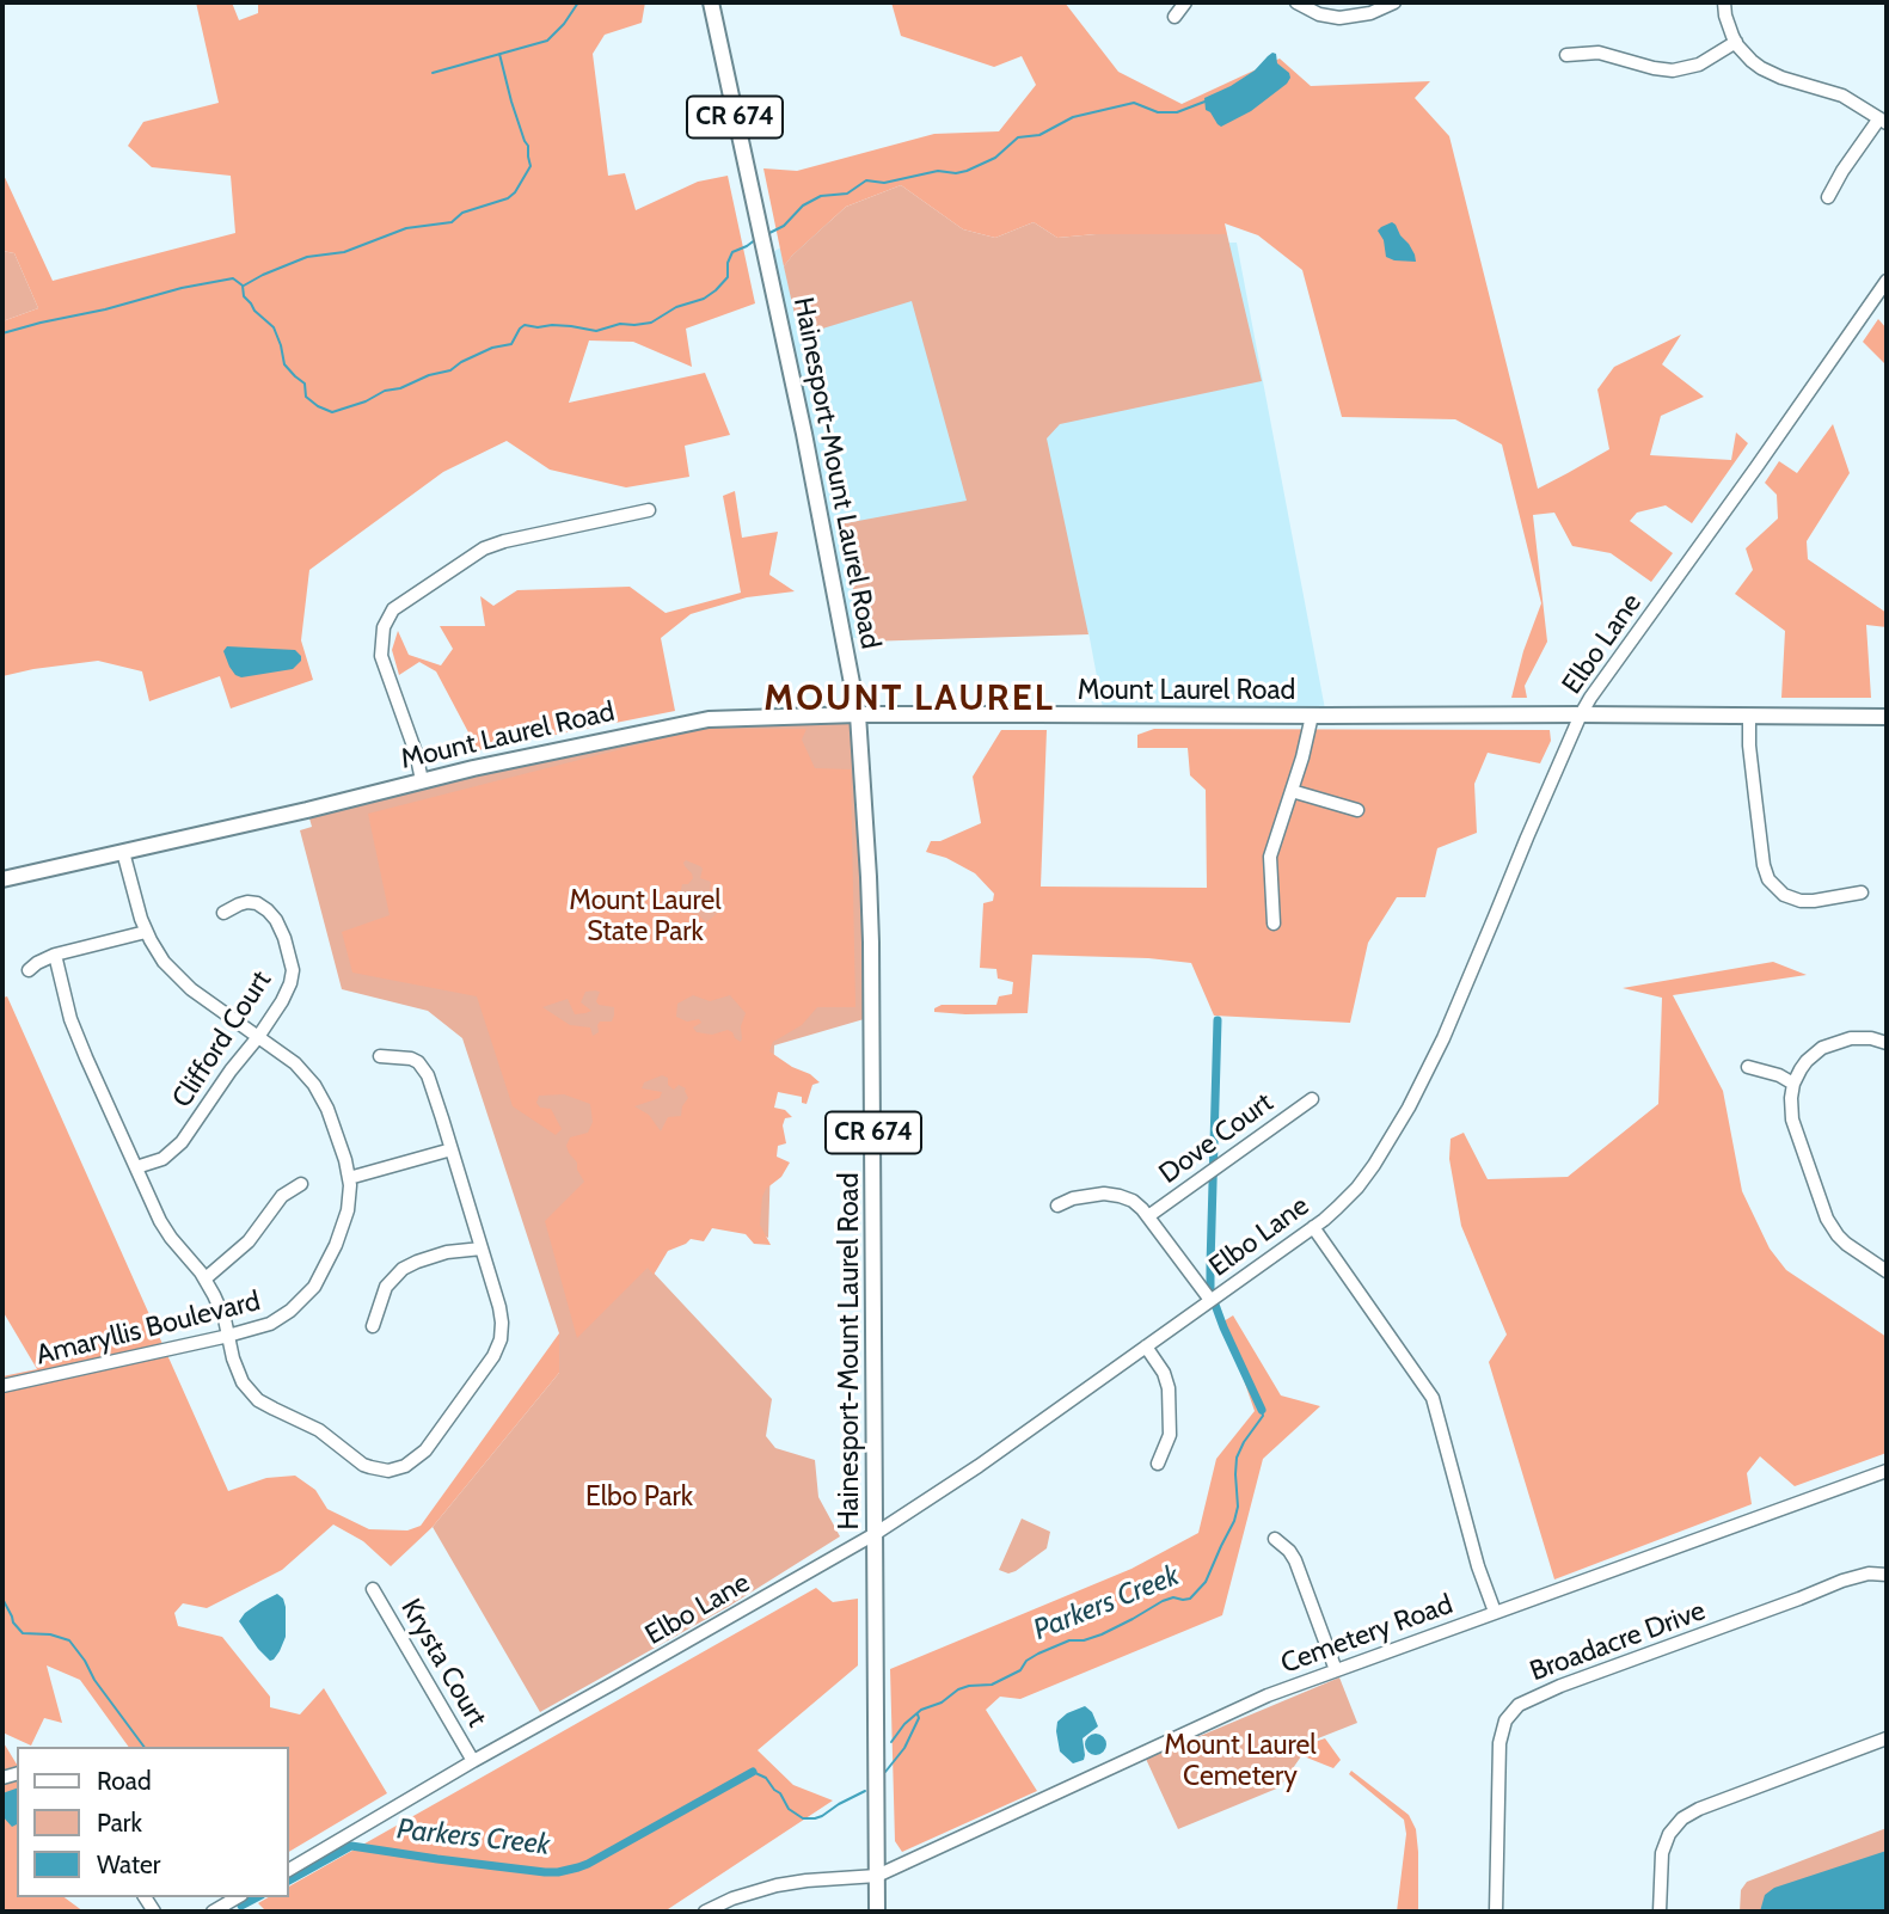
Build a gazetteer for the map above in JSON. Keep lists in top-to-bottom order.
{
  "streets": {
    "main road": ["CR 674", "Hainesport-Mount Laurel Road", "Mount Laurel Road"],
    "street": [
      "Elbo Lane",
      "Clifford Court",
      "Dove Court",
      "Amaryllis Boulevard",
      "Cemetery Road",
      "Broadacre Drive",
      "Krysta Court"
    ]
  },
  "crossings": [
    ["Hainesport-Mount Laurel Road", "Elbo Lane"],
    ["Hainesport-Mount Laurel Road", "Mount Laurel Road"],
    ["Hainesport-Mount Laurel Road", "Cemetery Road"],
    ["Elbo Lane", "Mount Laurel Road"],
    ["Elbo Lane", "Krysta Court"],
    ["Mount Laurel Road", "Amaryllis Boulevard"],
    ["Clifford Court", "Amaryllis Boulevard"]
  ],
  "districts": ["MOUNT LAUREL"],
  "water": ["Parkers Creek"],
  "parks": ["Mount Laurel State Park", "Elbo Park", "Mount Laurel Cemetery"],
  "legend": ["Road", "Park", "Water"]
}
